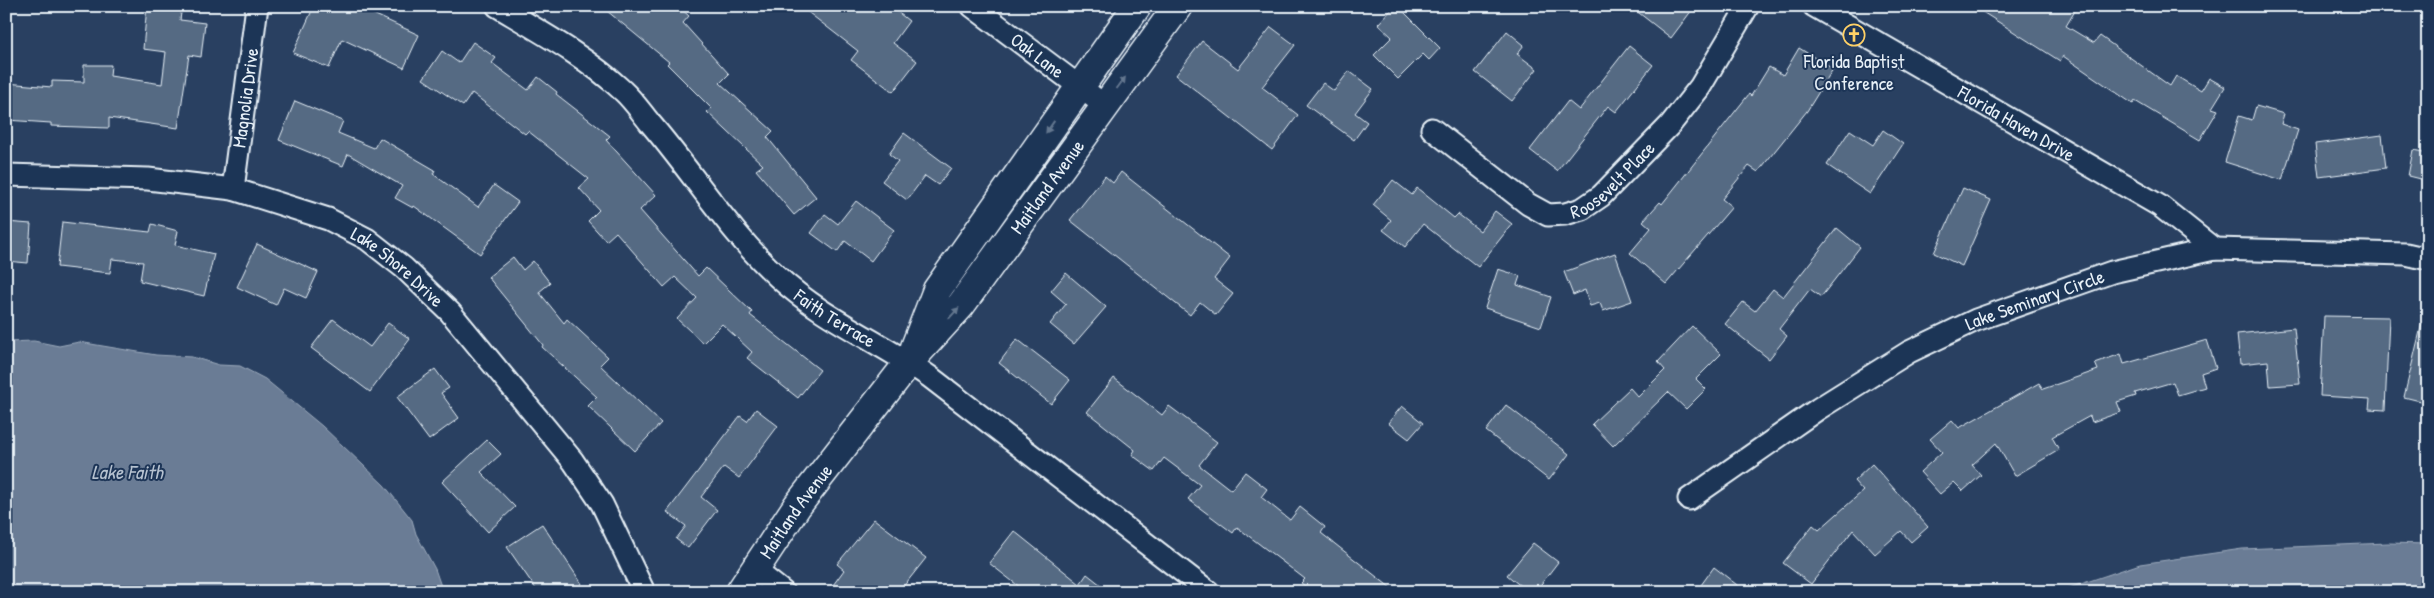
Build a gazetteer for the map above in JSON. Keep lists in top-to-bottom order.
{
  "streets": {
    "main road": ["Maitland Avenue"],
    "street": [
      "Oak Lane",
      "Magnolia Drive",
      "Florida Haven Drive",
      "Roosevelt Place",
      "Lake Shore Drive",
      "Lake Seminary Circle",
      "Faith Terrace"
    ]
  },
  "crossings": [
    ["Oak Lane", "Maitland Avenue"],
    ["Magnolia Drive", "Lake Shore Drive"],
    ["Florida Haven Drive", "Lake Seminary Circle"],
    ["Maitland Avenue", "Faith Terrace"]
  ],
  "water": ["Lake Faith"],
  "places": {
    "church": ["Florida Baptist Conference"]
  }
}
